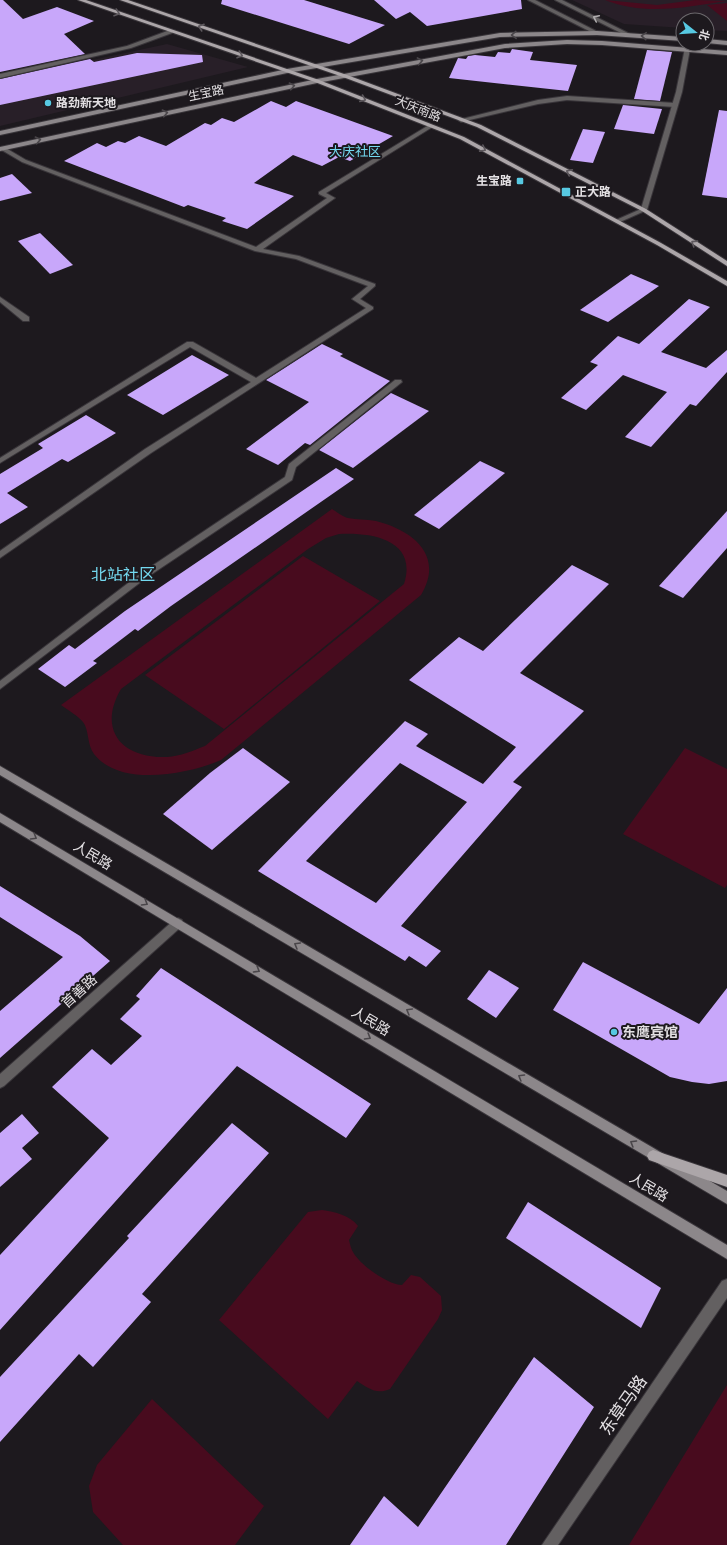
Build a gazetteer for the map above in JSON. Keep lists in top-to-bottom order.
{
  "streets": {
    "main road": ["生宝路", "大庆南路", "人民路"],
    "street": ["首善路", "东草马路"]
  },
  "crossings": [
    ["生宝路", "大庆南路"],
    ["人民路", "首善路"]
  ],
  "districts": ["大庆社区", "北站社区"],
  "places": {
    "other": ["路劲新天地", "东鹰宾馆"],
    "transit": ["生宝路", "正大路"]
  },
  "north": "right"
}
